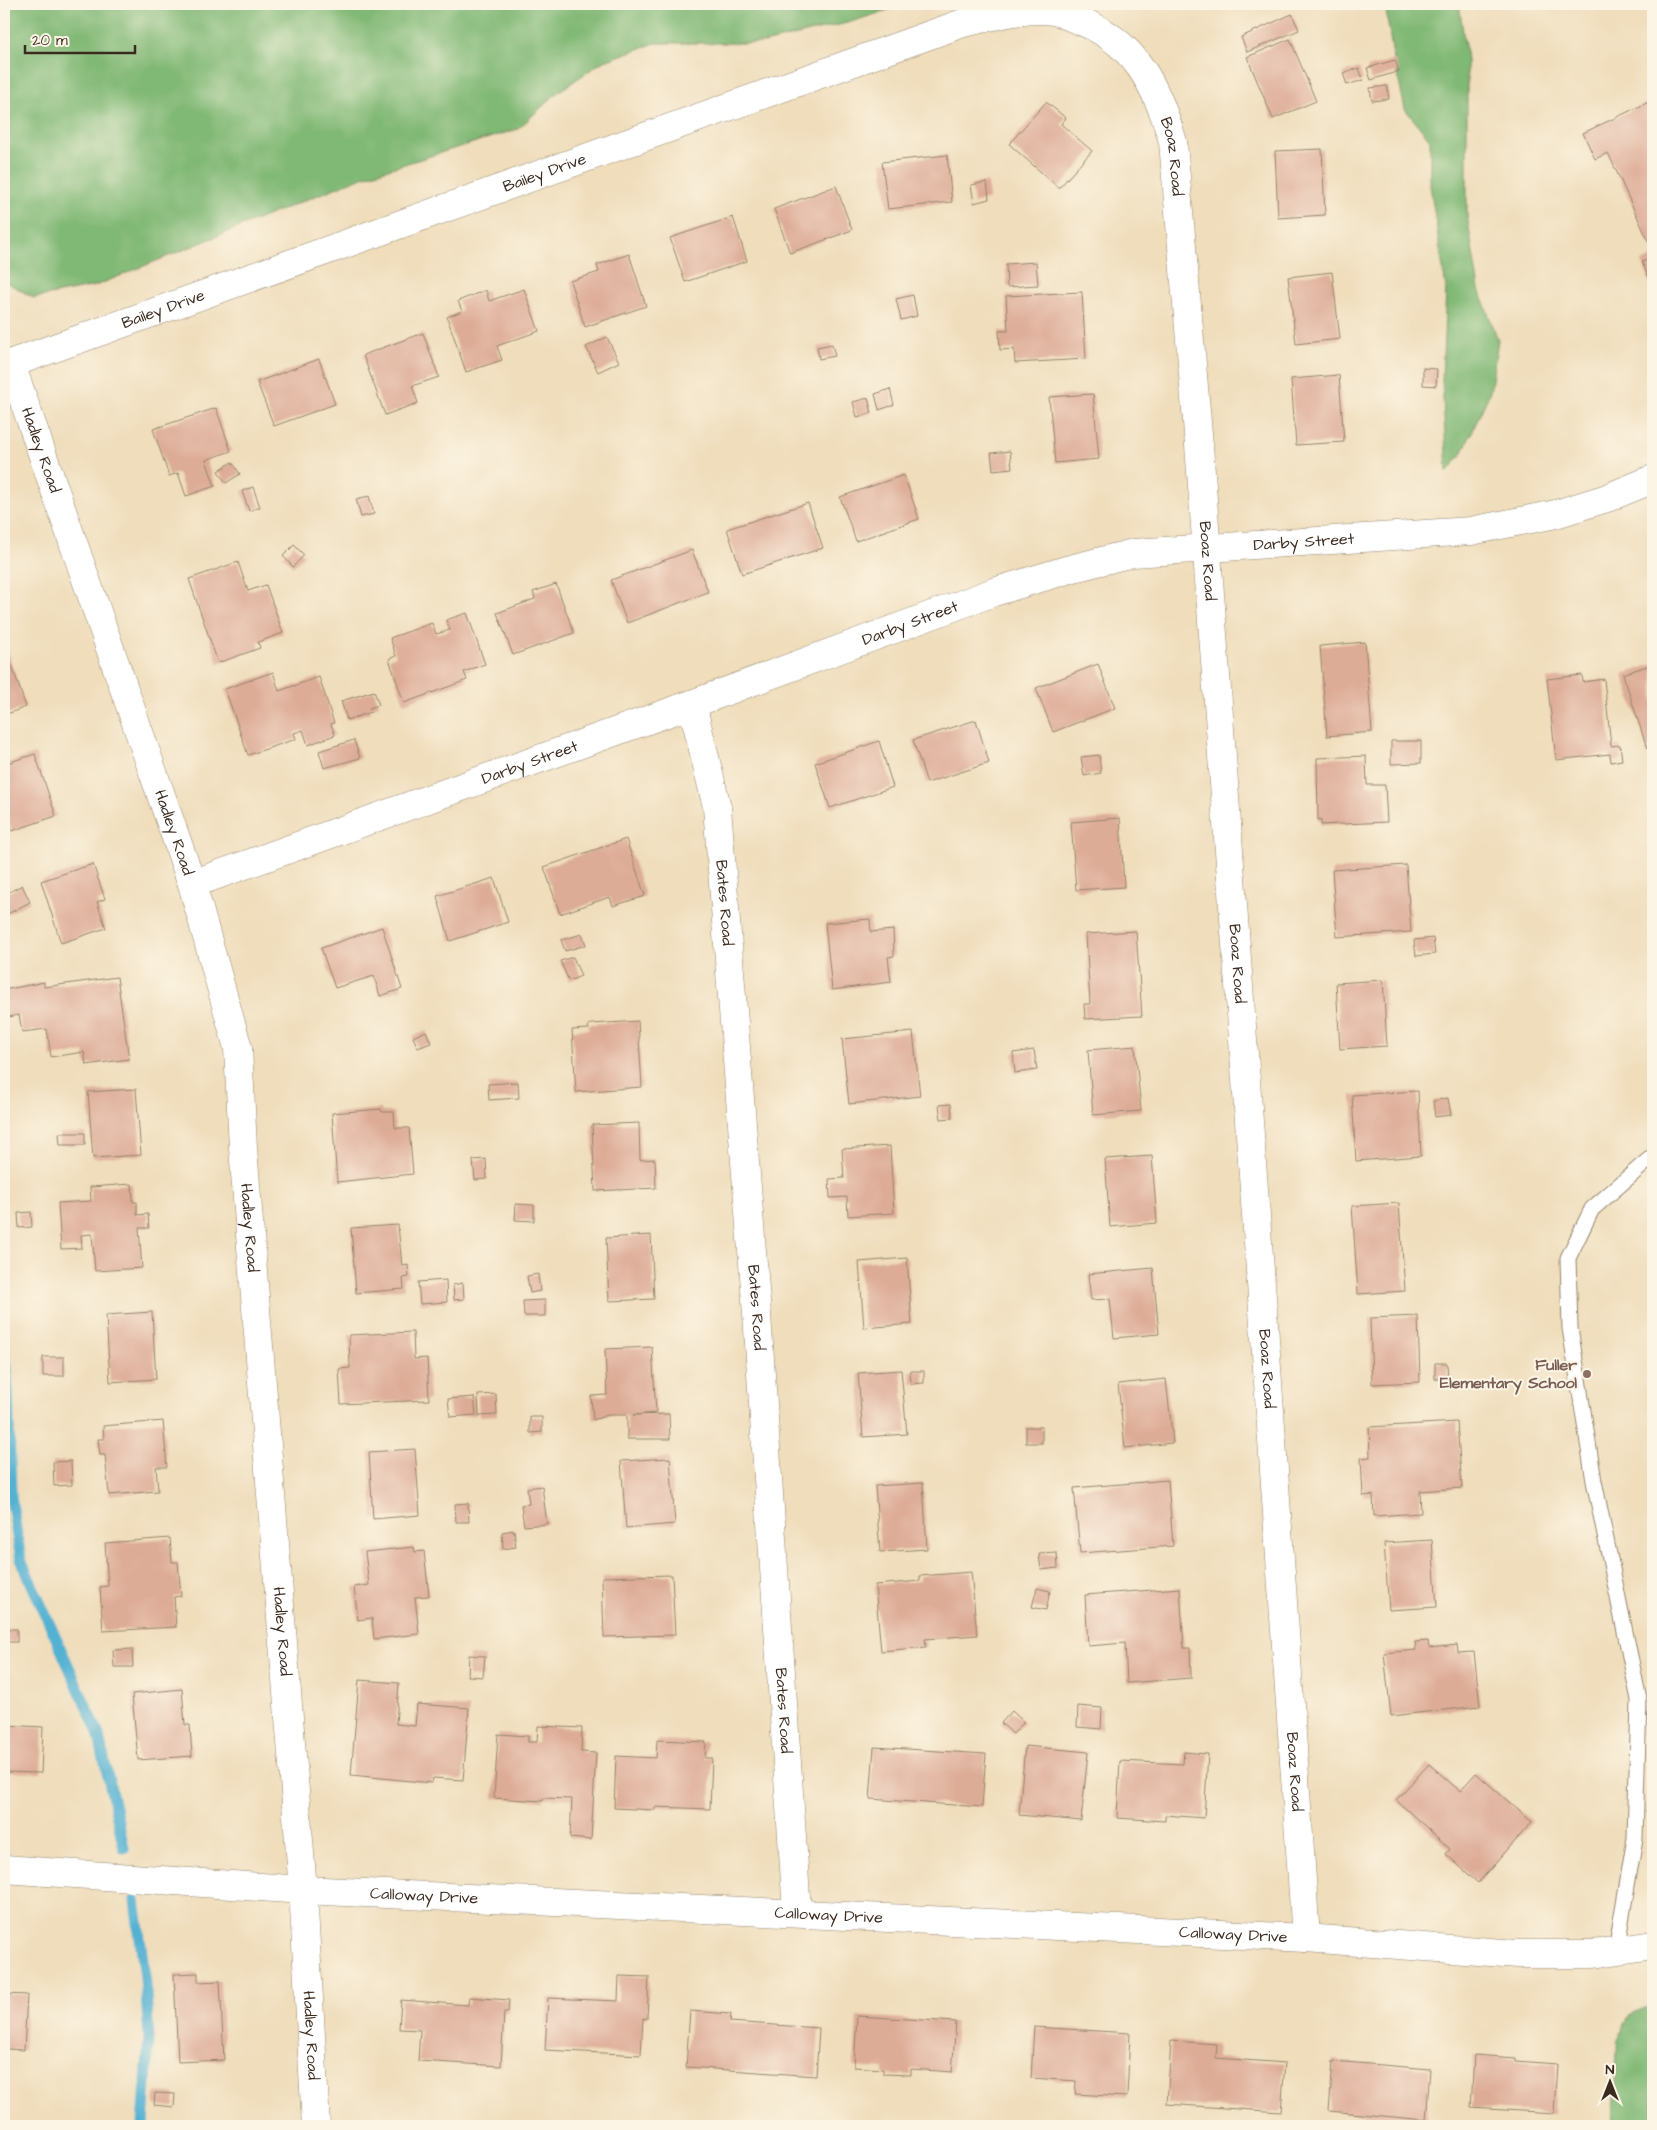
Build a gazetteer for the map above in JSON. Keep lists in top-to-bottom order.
{
  "streets": {
    "street": [
      "Boaz Road",
      "Bailey Drive",
      "Hadley Road",
      "Darby Street",
      "Bates Road",
      "Calloway Drive"
    ]
  },
  "crossings": [
    ["Boaz Road", "Bailey Drive"],
    ["Boaz Road", "Darby Street"],
    ["Boaz Road", "Calloway Drive"],
    ["Bailey Drive", "Hadley Road"],
    ["Hadley Road", "Darby Street"],
    ["Hadley Road", "Calloway Drive"],
    ["Darby Street", "Bates Road"],
    ["Bates Road", "Calloway Drive"]
  ],
  "places": ["Fuller Elementary School"],
  "scale_bar": "20 m",
  "north": "top"
}
